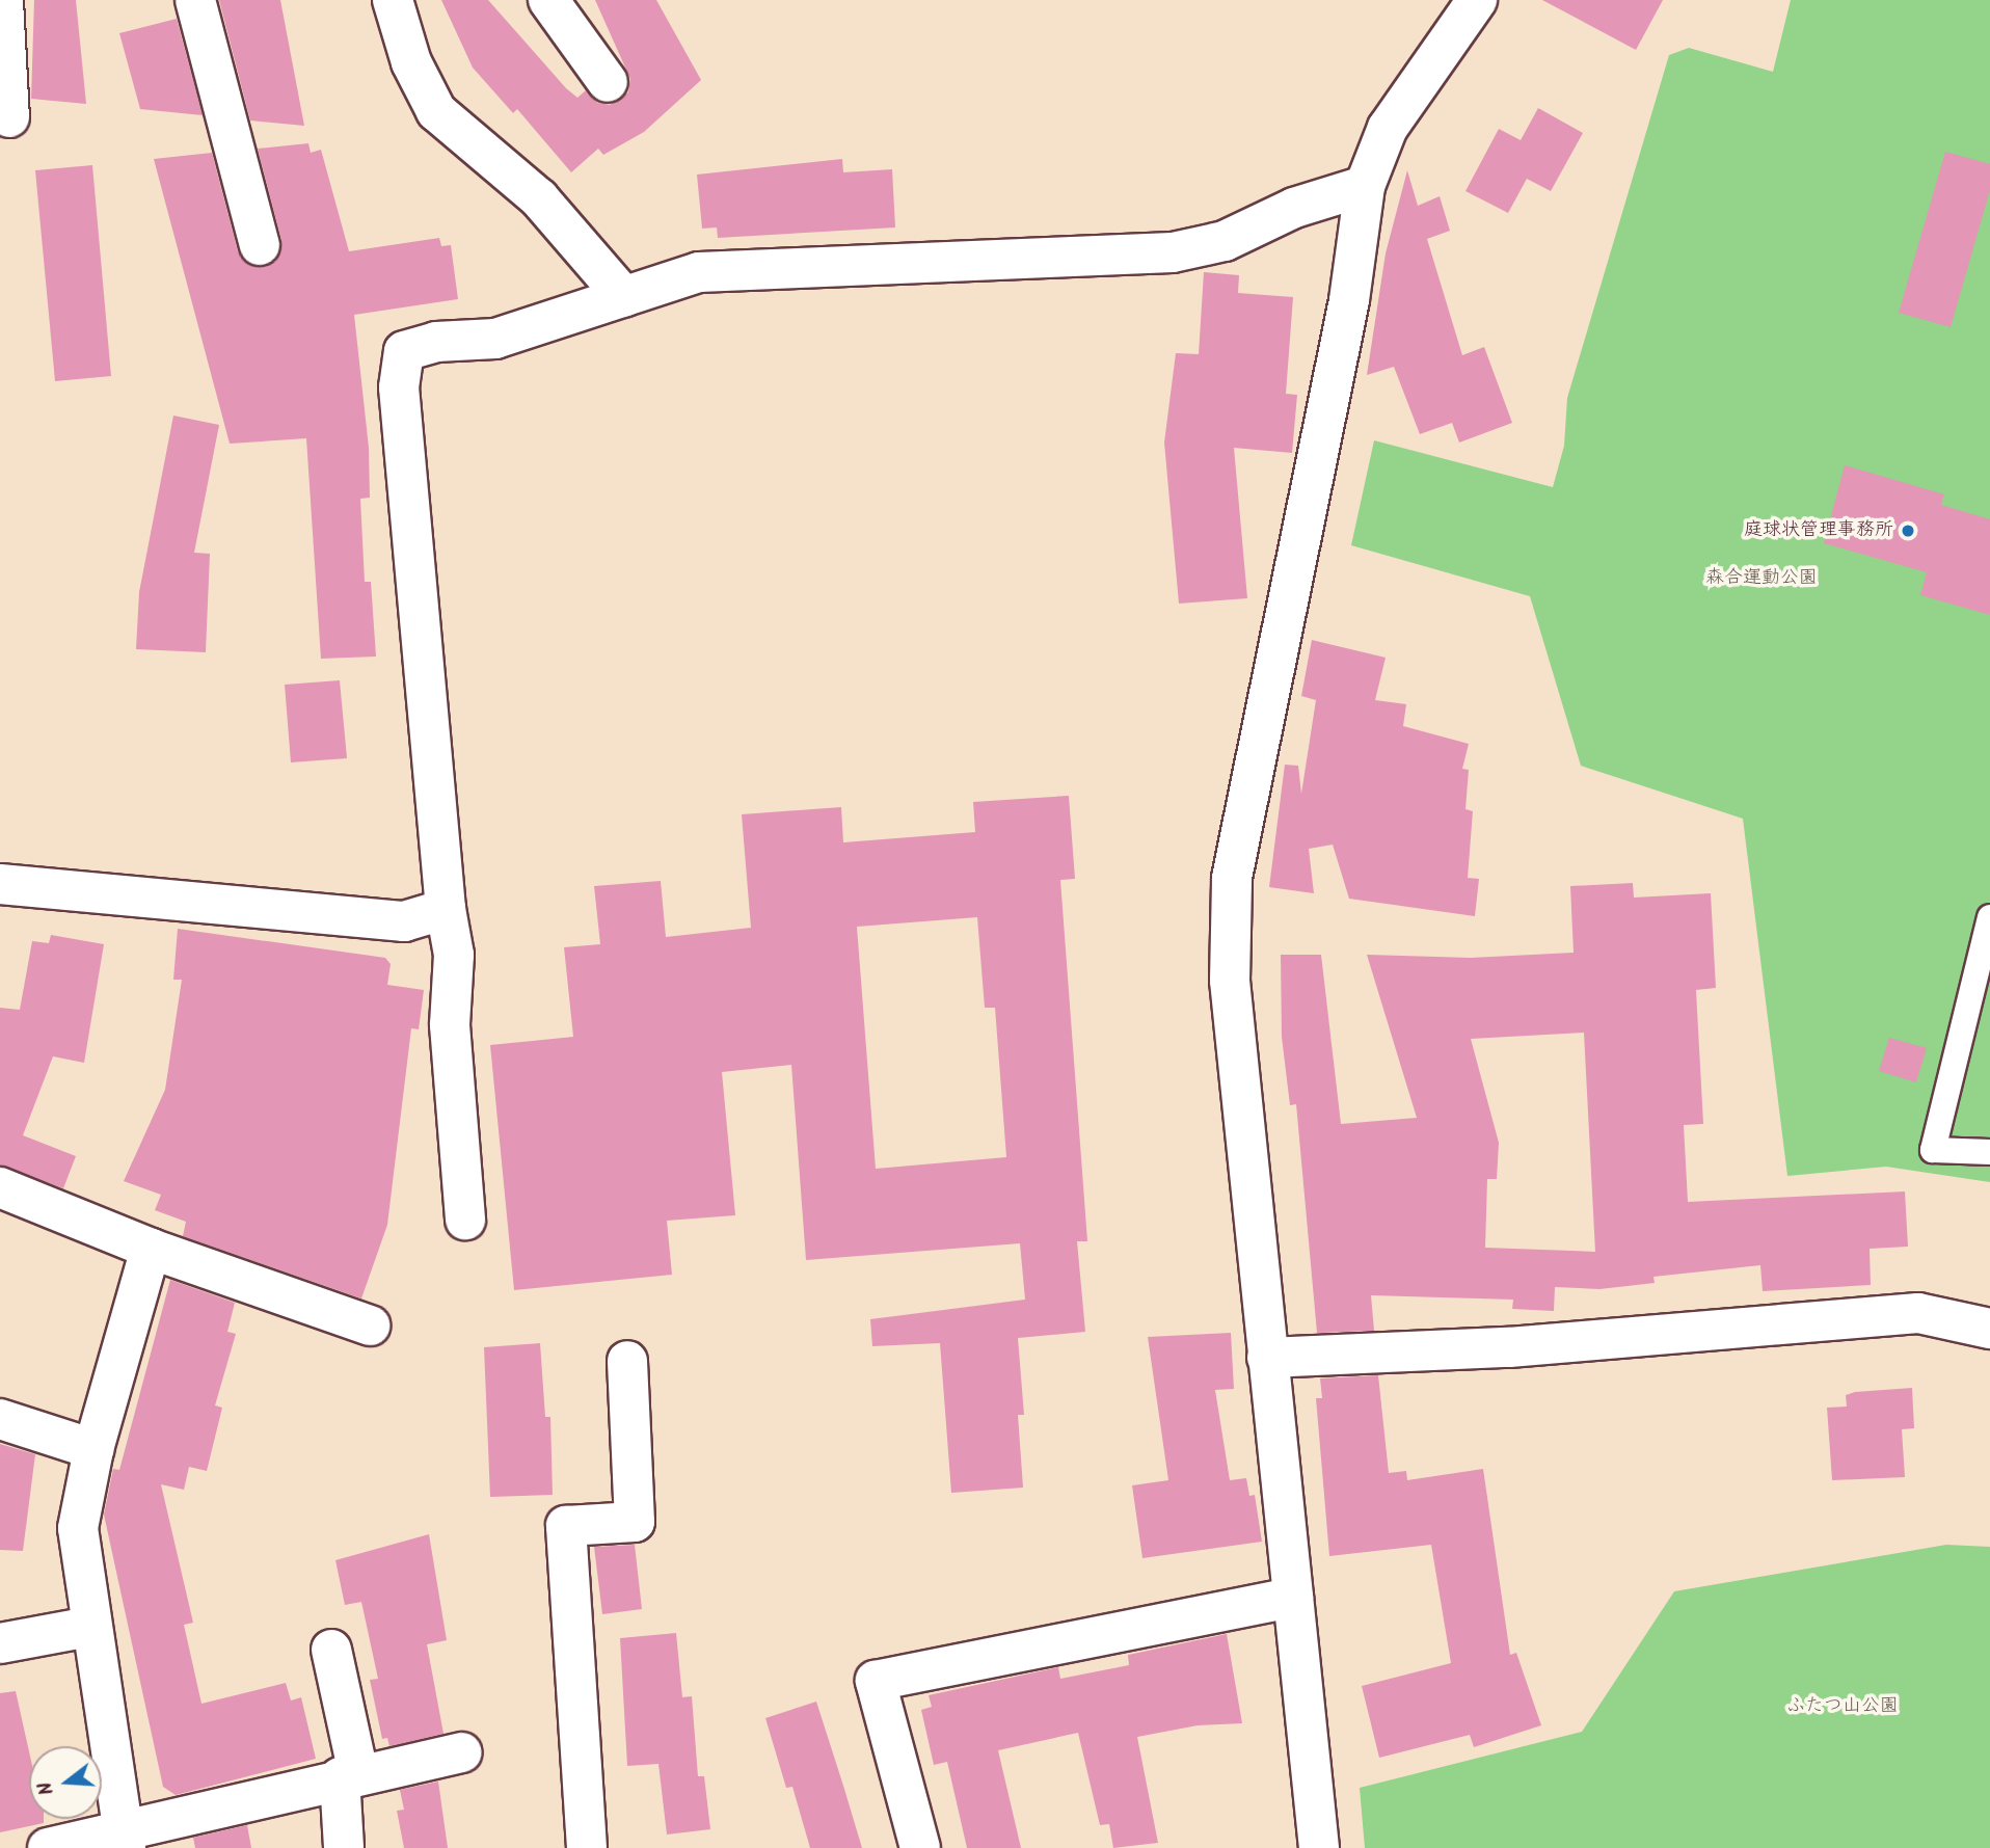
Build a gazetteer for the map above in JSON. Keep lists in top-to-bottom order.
{
  "parks": ["森合運動公園", "ふたつ山公園"],
  "places": ["庭球状管理事務所"],
  "north": "left"
}
